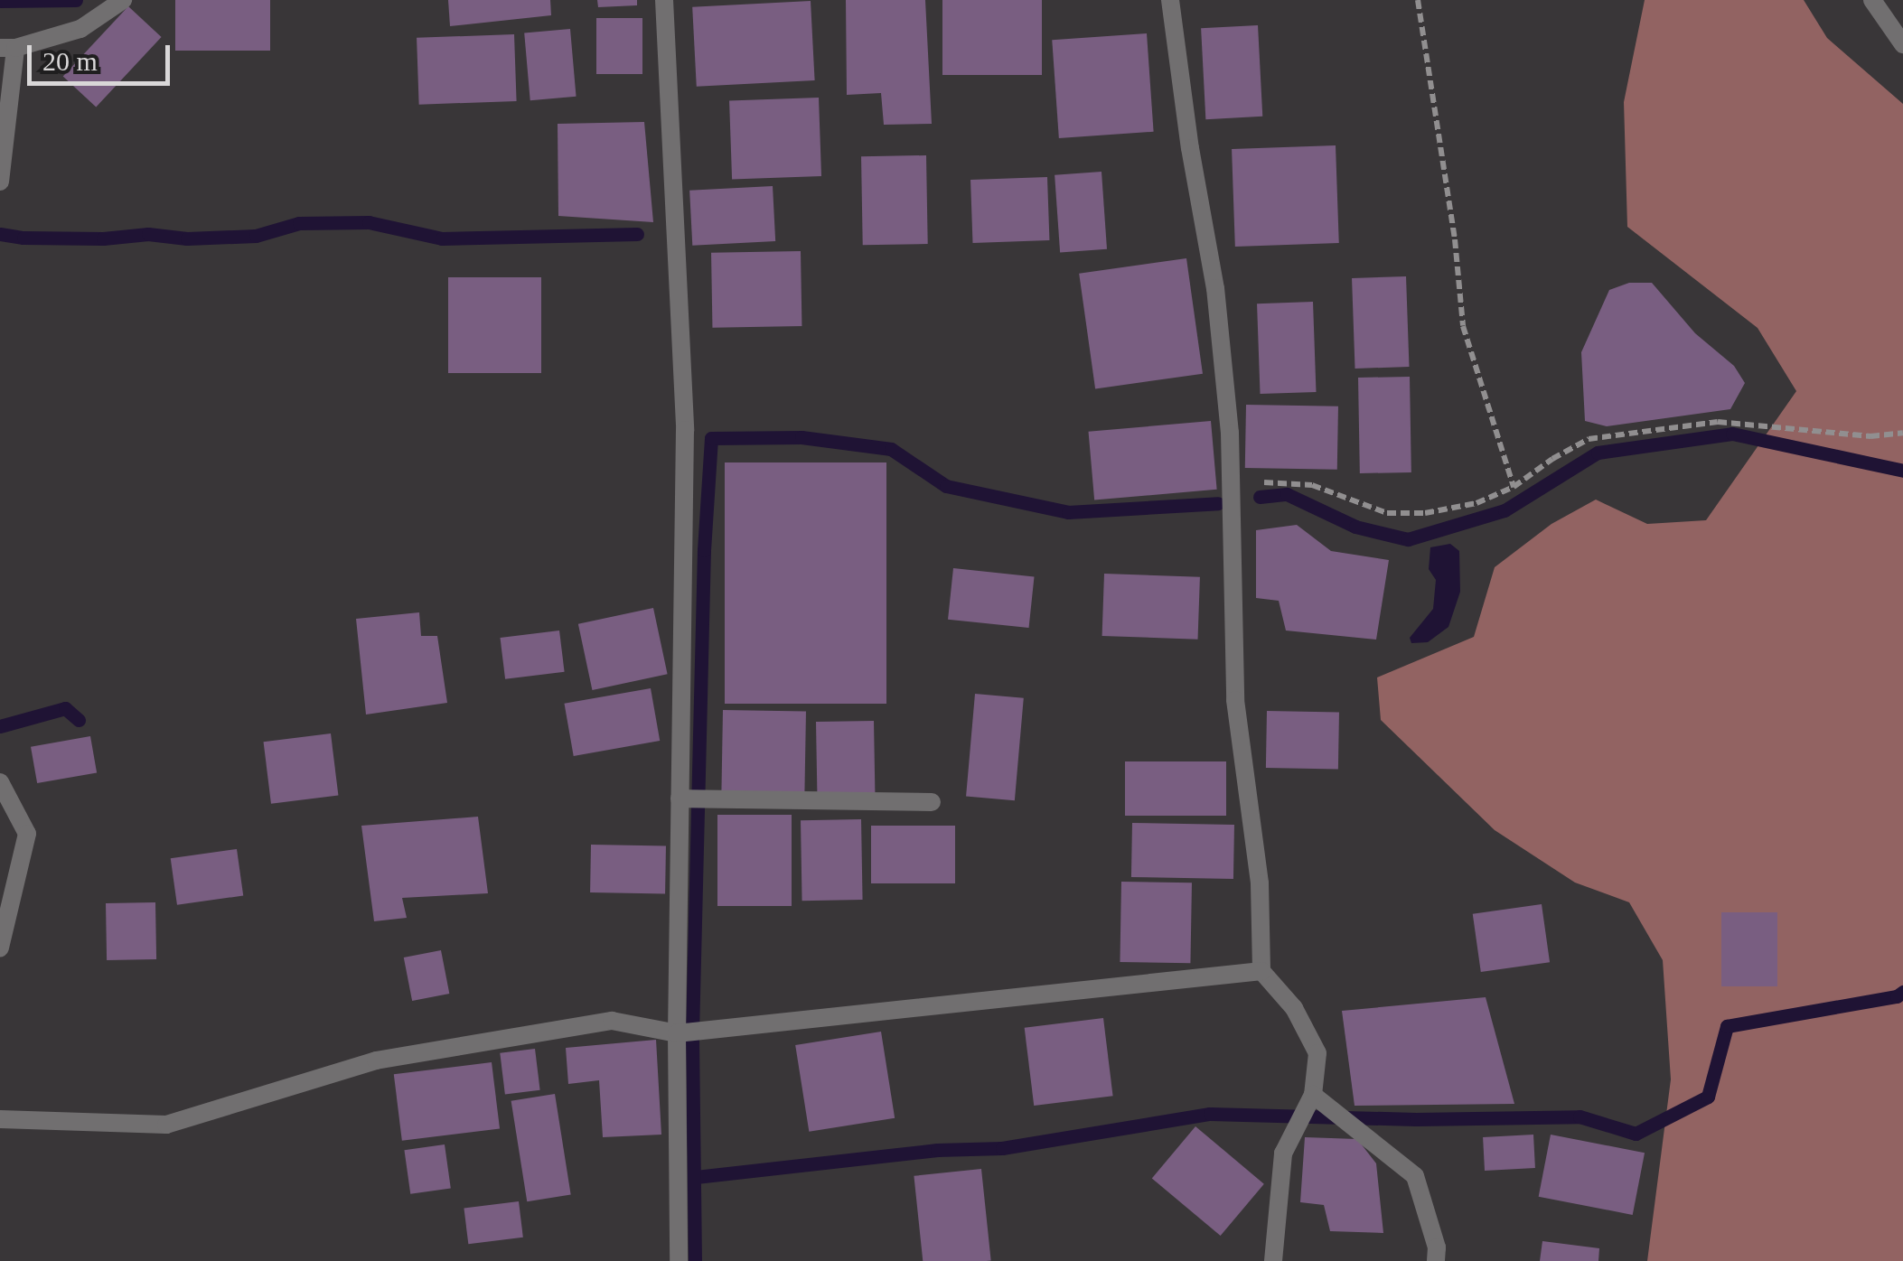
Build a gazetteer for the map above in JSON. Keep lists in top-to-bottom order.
{
  "scale_bar": "20 m"
}
